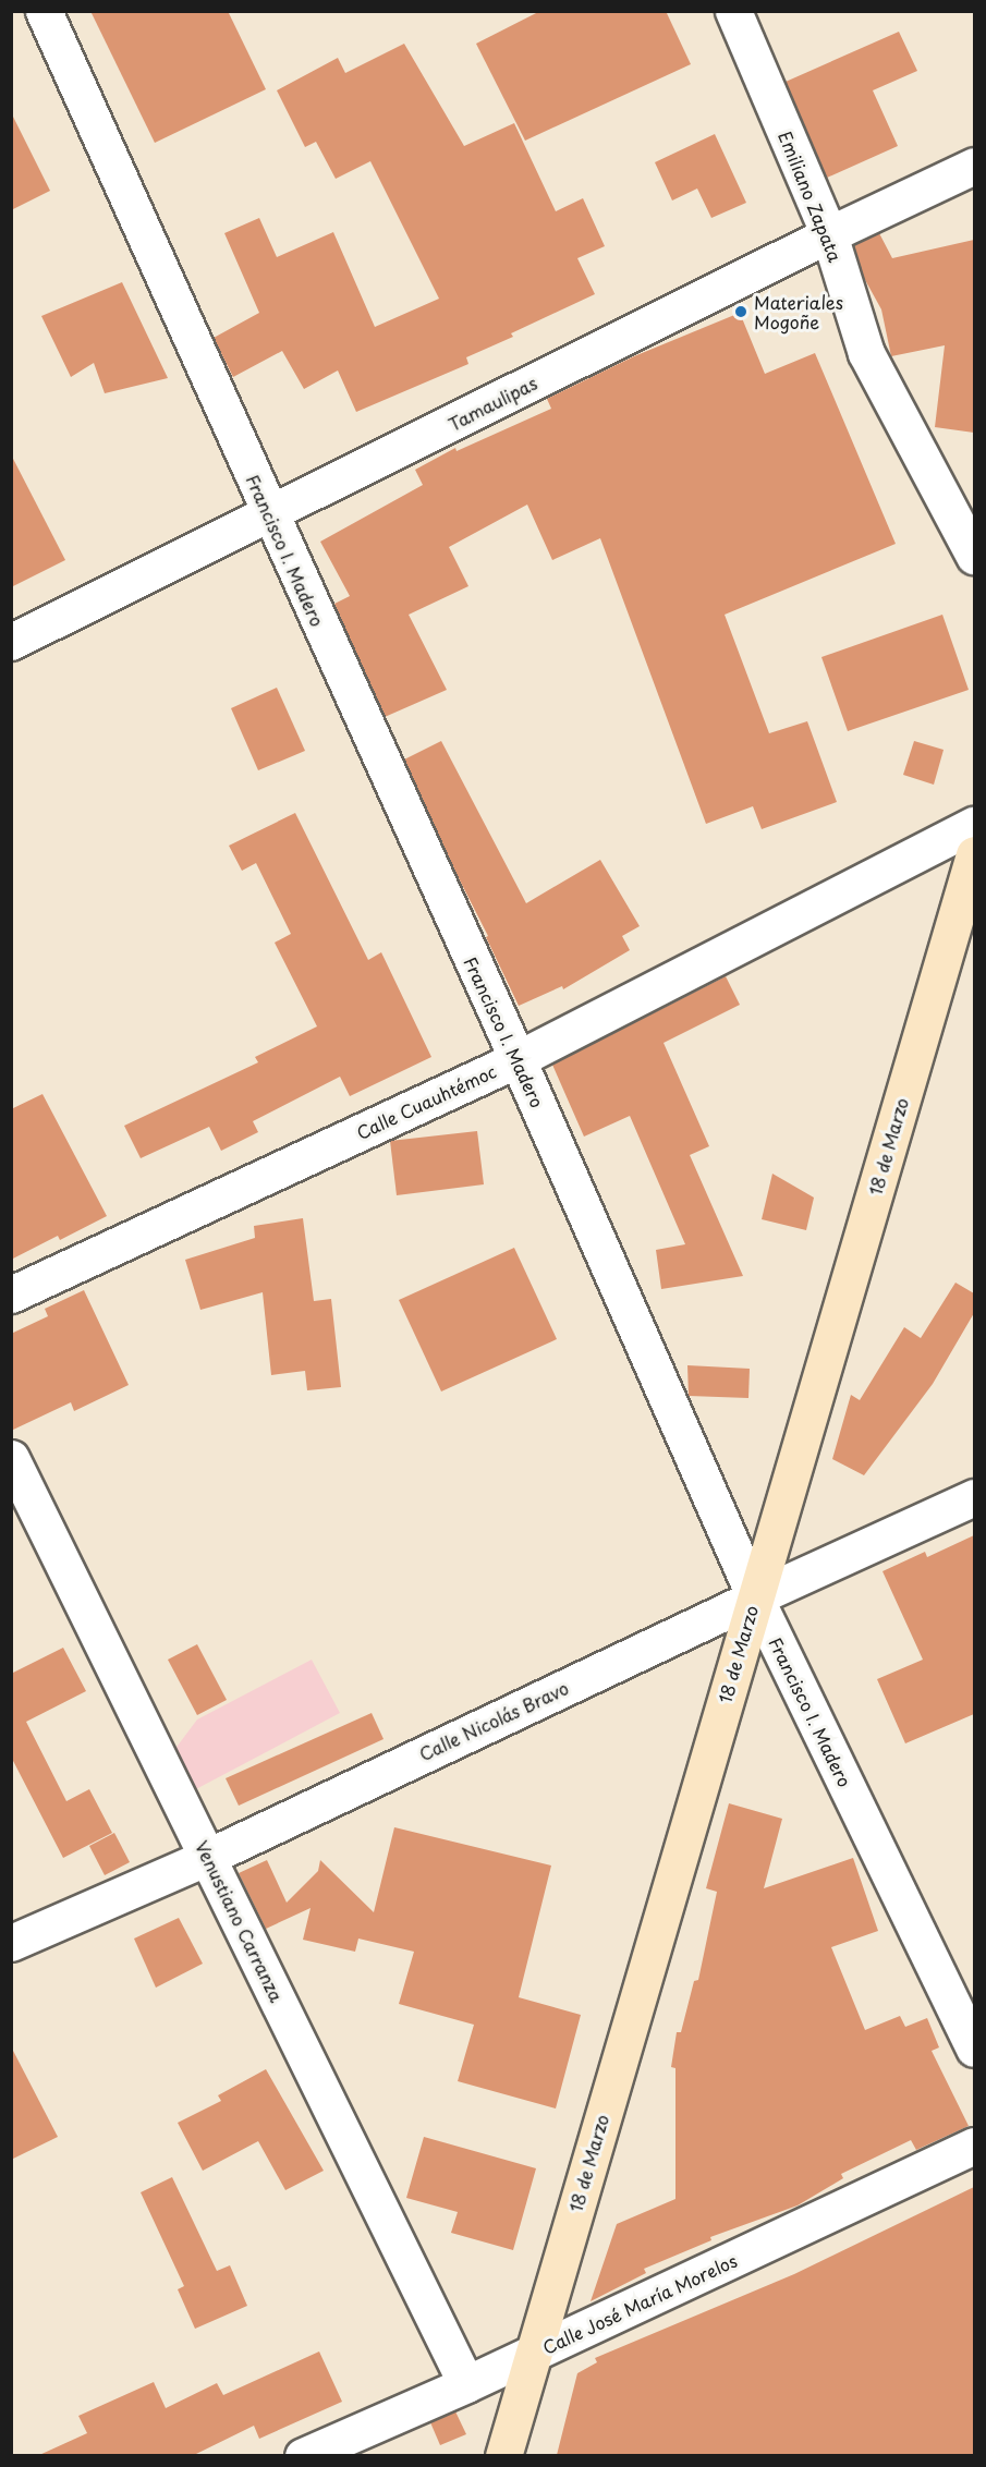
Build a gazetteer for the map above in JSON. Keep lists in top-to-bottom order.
{
  "streets": {
    "main road": ["18 de Marzo"],
    "street": [
      "Emiliano Zapata",
      "Tamaulipas",
      "Francisco I. Madero",
      "Calle Cuauhtémoc",
      "Calle Nicolás Bravo",
      "Venustiano Carranza",
      "Calle José María Morelos"
    ]
  },
  "crossings": [
    ["Emiliano Zapata", "Tamaulipas"],
    ["Tamaulipas", "Francisco I. Madero"],
    ["Francisco I. Madero", "Calle Cuauhtémoc"],
    ["Francisco I. Madero", "18 de Marzo"],
    ["Francisco I. Madero", "Calle Nicolás Bravo"],
    ["18 de Marzo", "Calle Nicolás Bravo"],
    ["18 de Marzo", "Calle José María Morelos"],
    ["Calle Nicolás Bravo", "Venustiano Carranza"],
    ["Venustiano Carranza", "Calle José María Morelos"]
  ],
  "places": ["Materiales Mogoñe"]
}
